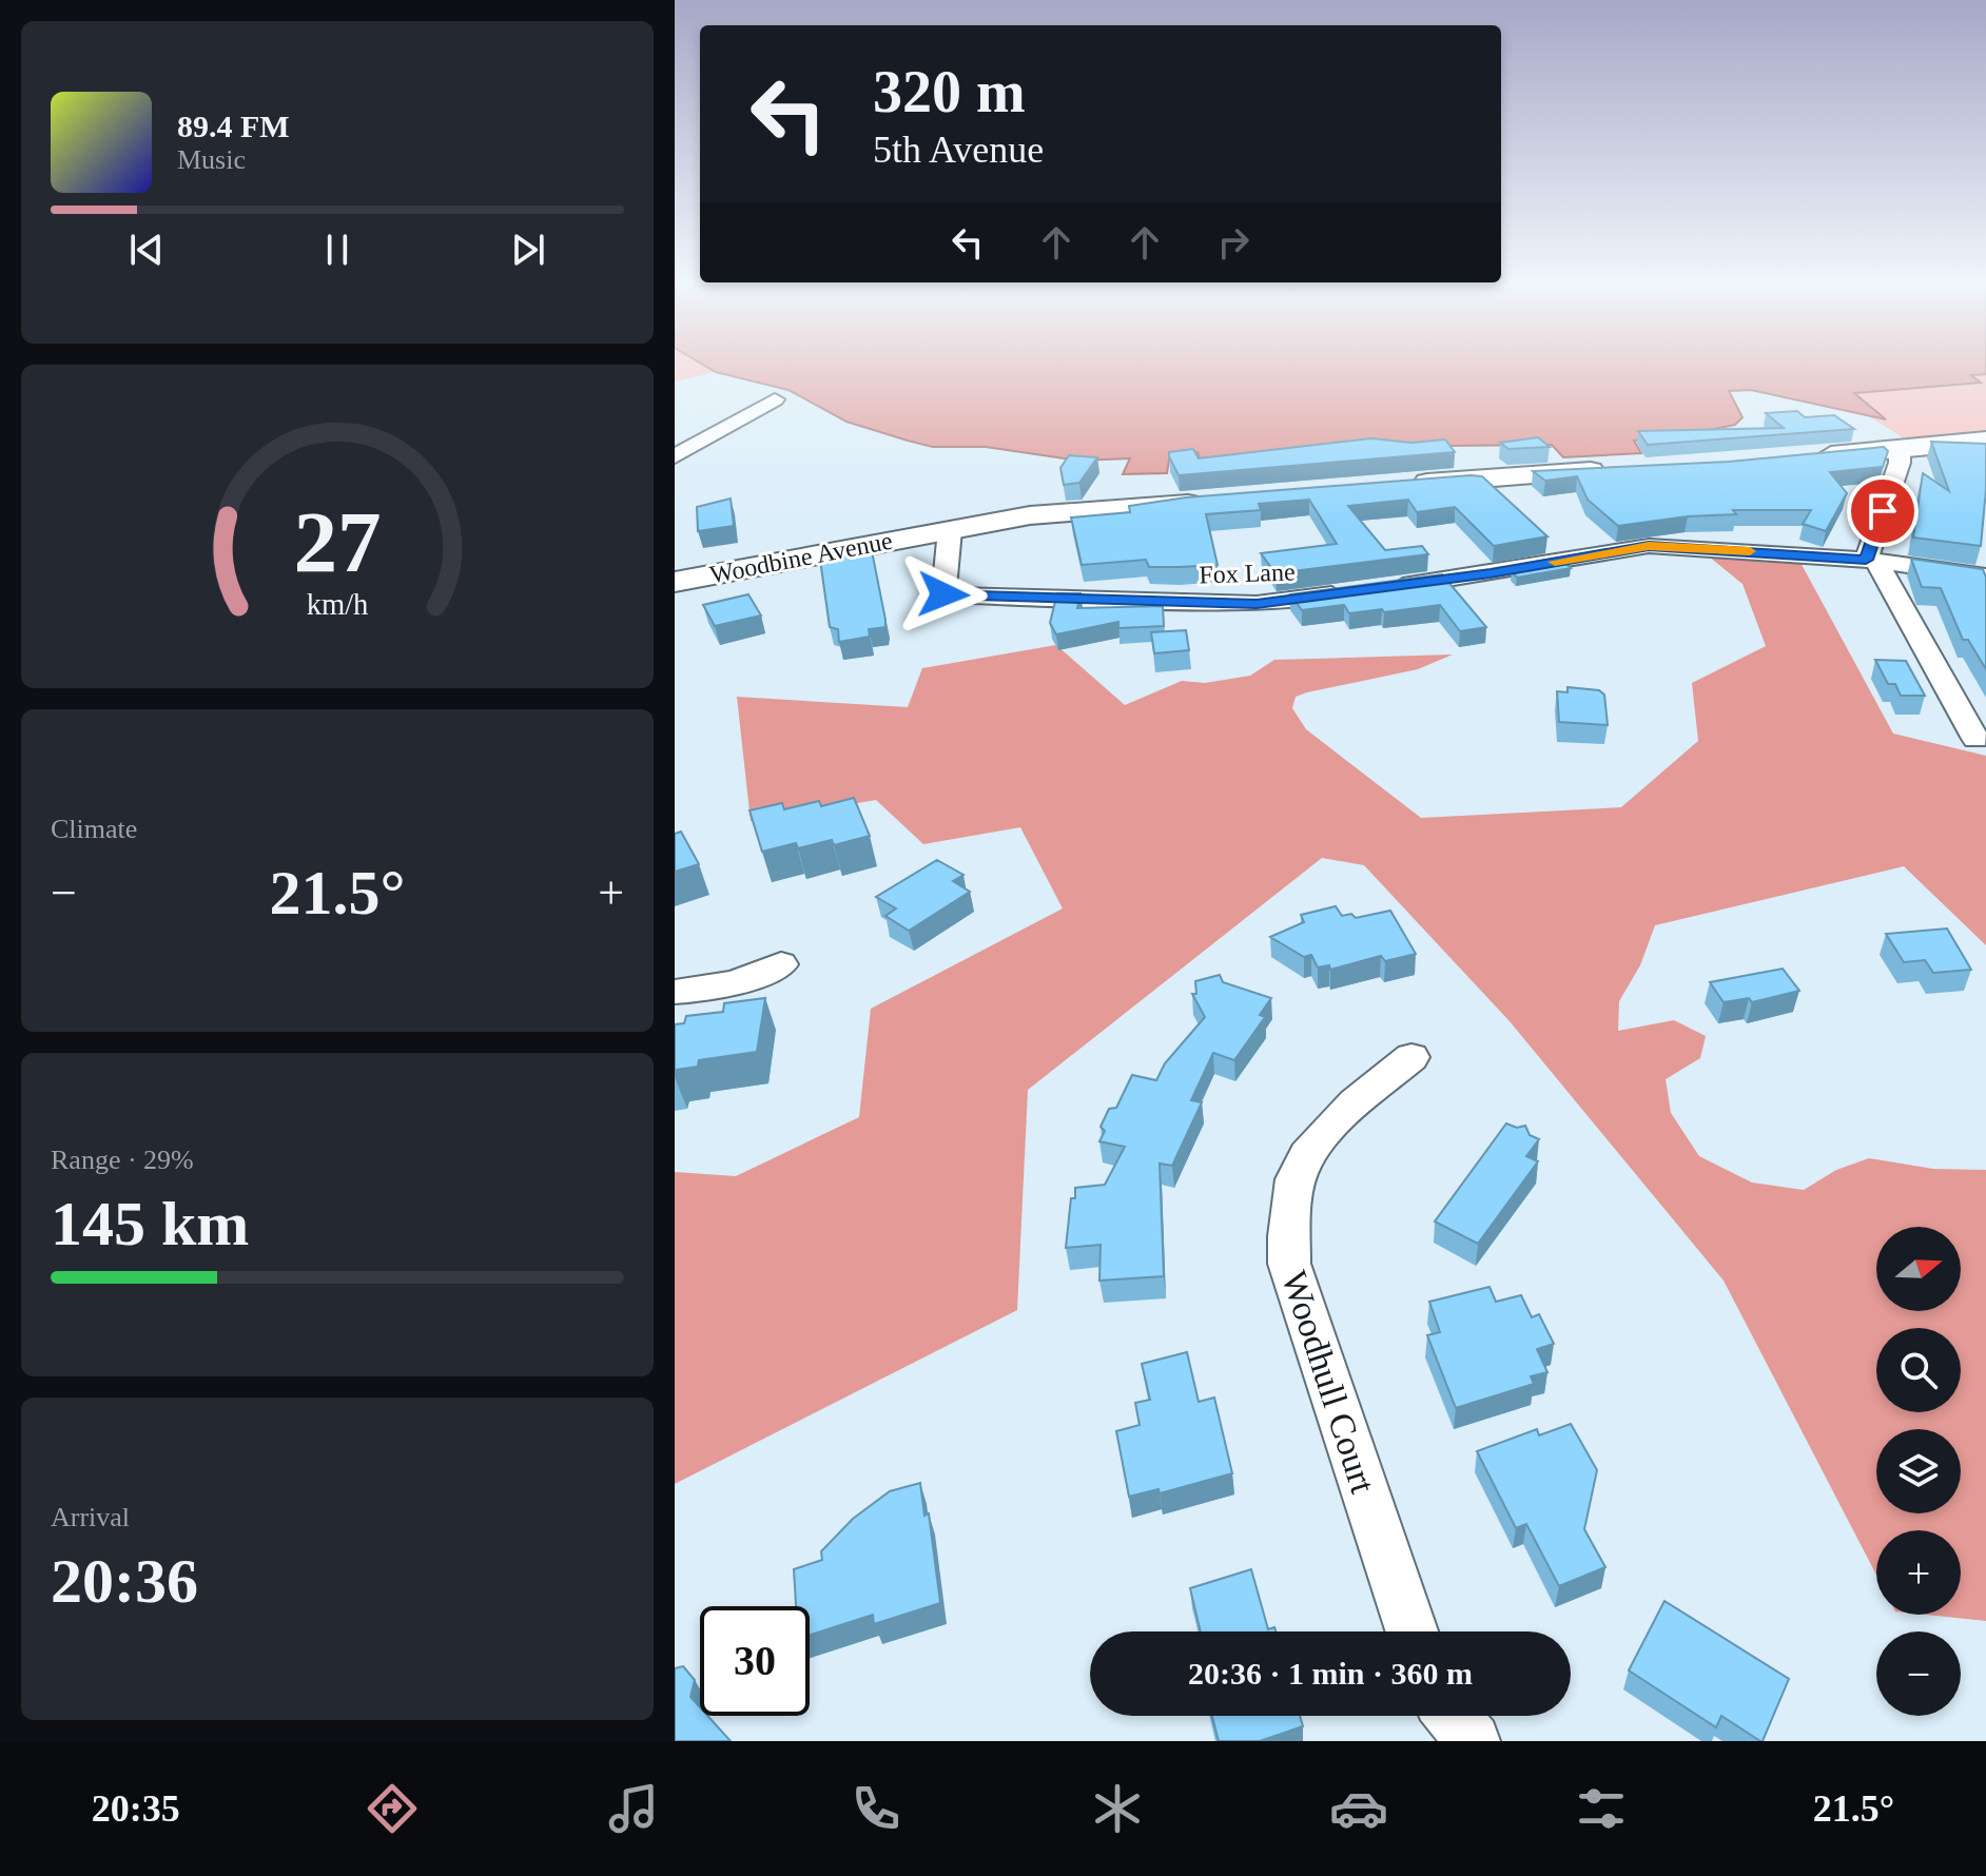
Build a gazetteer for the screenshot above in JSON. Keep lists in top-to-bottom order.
{
  "streets": {
    "main road": ["Woodbine Avenue"],
    "street": ["Fox Lane", "Woodhull Court"]
  },
  "crossings": [
    ["Woodbine Avenue", "Fox Lane"]
  ],
  "north": "right",
  "page": {
    "turn": ["320 m", "5th Avenue"],
    "song": ["89.4 FM", "Music"],
    "tile": [
      "Climate",
      ["Range · 29%", "145 km"],
      ["Arrival", "20:36"]
    ],
    "heat": ["−", "21.5°", "+"],
    "map_buttons": ["+", "−"],
    "limit": "30",
    "trip": "20:36 · 1 min · 360 m",
    "tabs": ["20:35", "21.5°"],
    "gauge": ["27", "km/h"]
  }
}
